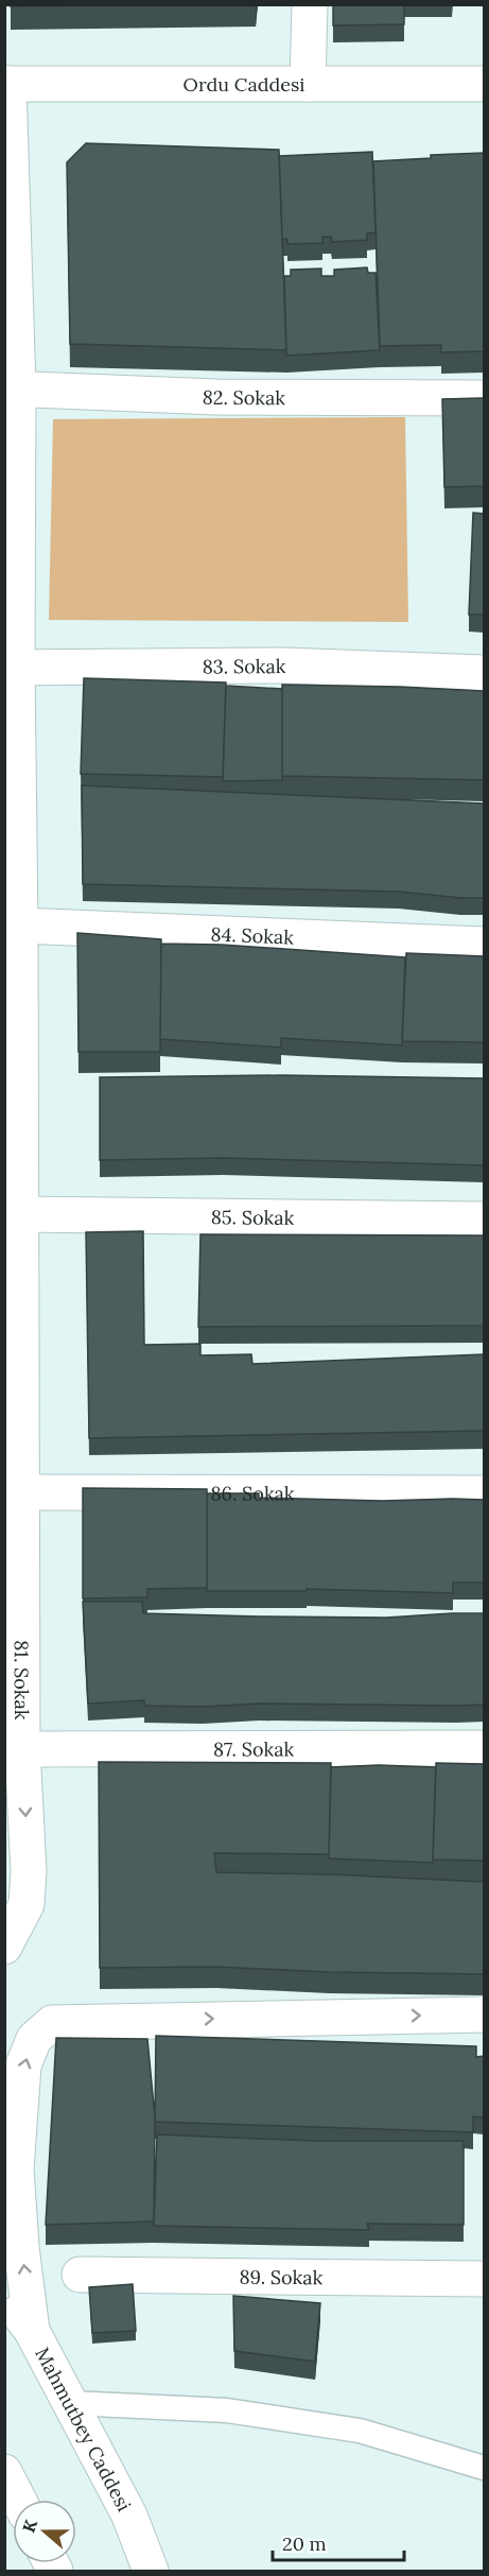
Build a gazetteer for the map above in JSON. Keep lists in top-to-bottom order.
{
  "streets": {
    "street": [
      "Ordu Caddesi",
      "82. Sokak",
      "83. Sokak",
      "84. Sokak",
      "85. Sokak",
      "86. Sokak",
      "81. Sokak",
      "87. Sokak",
      "89. Sokak",
      "Mahmutbey Caddesi"
    ]
  },
  "crossings": [
    ["Ordu Caddesi", "81. Sokak"],
    ["82. Sokak", "81. Sokak"],
    ["83. Sokak", "81. Sokak"],
    ["84. Sokak", "81. Sokak"],
    ["85. Sokak", "81. Sokak"],
    ["86. Sokak", "81. Sokak"],
    ["81. Sokak", "87. Sokak"]
  ],
  "scale_bar": "20 m",
  "north": "left"
}
